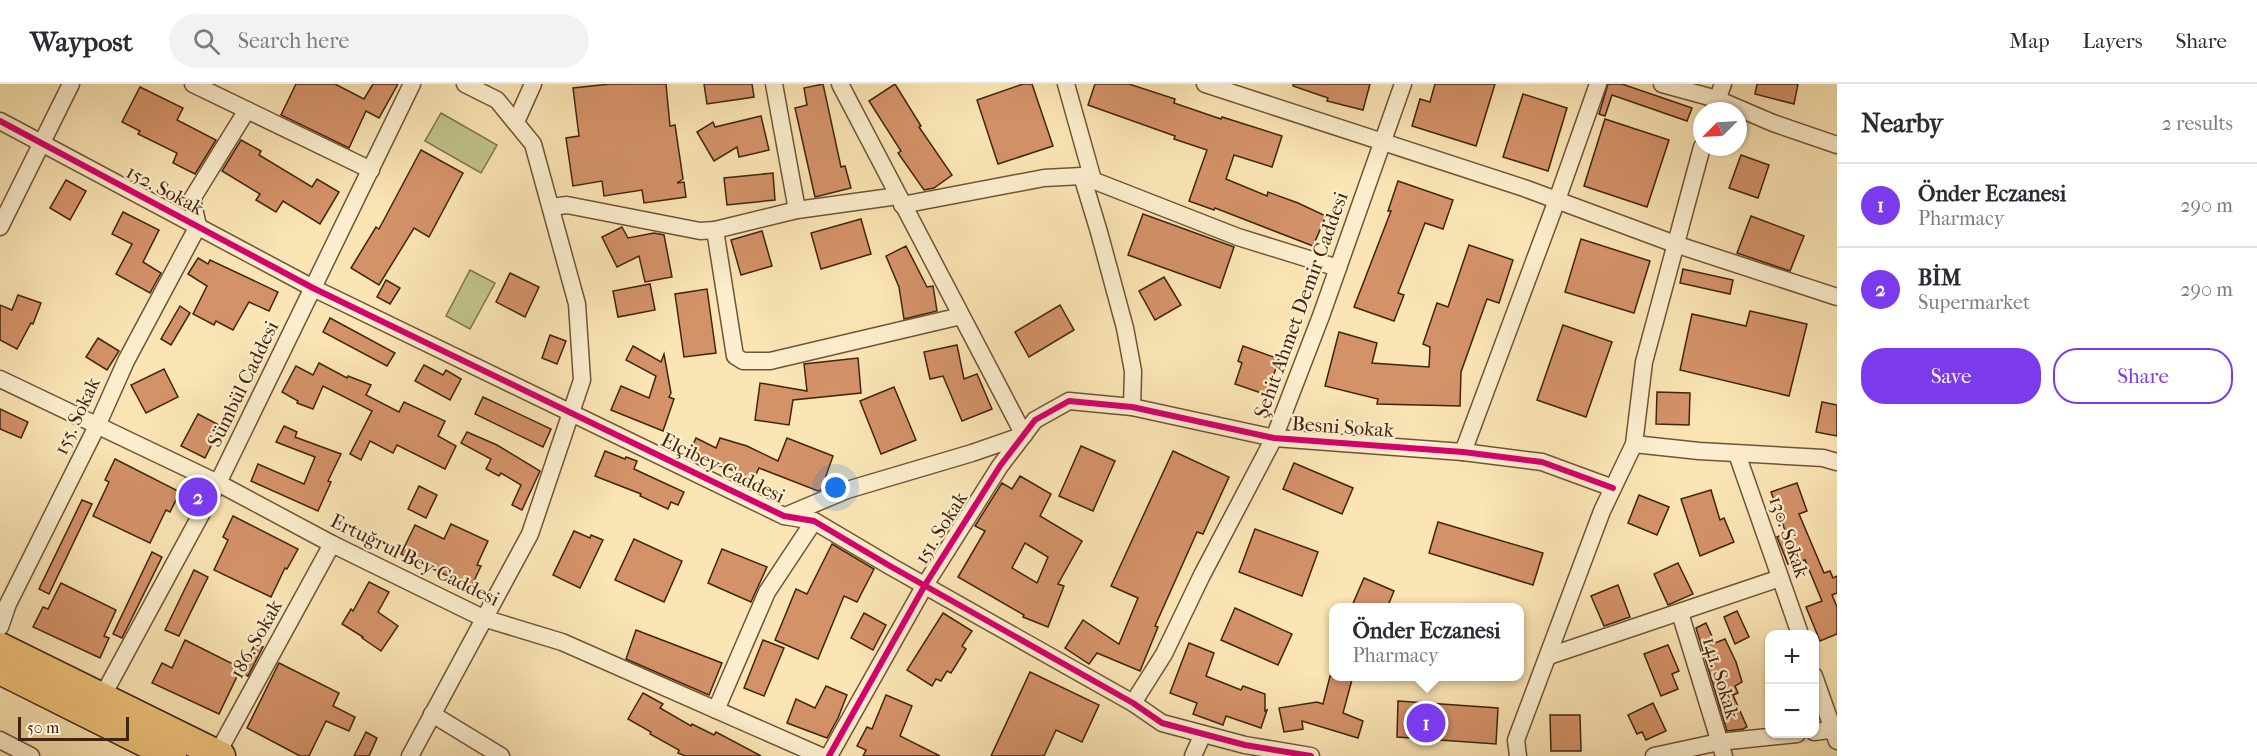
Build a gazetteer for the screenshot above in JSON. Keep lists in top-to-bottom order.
{
  "streets": {
    "street": [
      "152. Sokak",
      "Şehit Ahmet Demir Caddesi",
      "Sümbül Caddesi",
      "155. Sokak",
      "Besni Sokak",
      "Elçibey Caddesi",
      "151. Sokak",
      "130. Sokak",
      "Ertuğrul Bey Caddesi",
      "186. Sokak",
      "141. Sokak"
    ]
  },
  "crossings": [
    ["152. Sokak", "Sümbül Caddesi"],
    ["152. Sokak", "155. Sokak"],
    ["152. Sokak", "Elçibey Caddesi"],
    ["Şehit Ahmet Demir Caddesi", "Besni Sokak"],
    ["Şehit Ahmet Demir Caddesi", "Elçibey Caddesi"],
    ["Sümbül Caddesi", "Elçibey Caddesi"],
    ["Sümbül Caddesi", "Ertuğrul Bey Caddesi"],
    ["155. Sokak", "Ertuğrul Bey Caddesi"],
    ["Besni Sokak", "151. Sokak"],
    ["Elçibey Caddesi", "151. Sokak"],
    ["Ertuğrul Bey Caddesi", "186. Sokak"]
  ],
  "scale_bar": "50 m",
  "north": "bottom left",
  "page": {
    "header": "Waypost",
    "search": "Search here",
    "nav": ["Map", "Layers", "Share"],
    "heading": ["Nearby", "2 results"],
    "list": [
      {
        "mark": "1",
        "name": "Önder Eczanesi",
        "note": "Pharmacy",
        "value": "290 m"
      },
      {
        "mark": "2",
        "name": "BİM",
        "note": "Supermarket",
        "value": "290 m"
      }
    ],
    "buttons": ["Save", "Share"],
    "pins": ["2", "1"],
    "popup": ["Önder Eczanesi", "Pharmacy"],
    "map_buttons": ["+", "−"],
    "scale": "50 m"
  }
}
